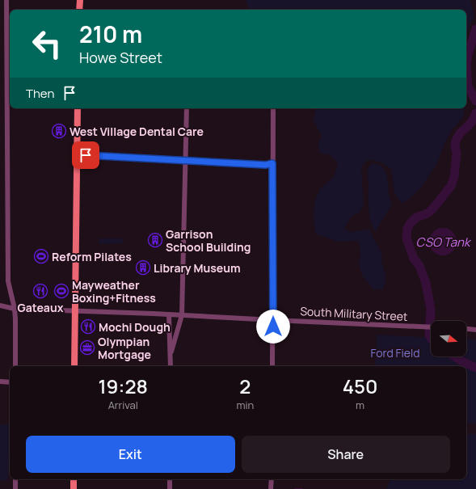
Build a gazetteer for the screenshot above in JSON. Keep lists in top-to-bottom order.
{
  "streets": {
    "street": ["South Military Street"]
  },
  "water": ["CSO Tank"],
  "parks": ["Ford Field"],
  "places": {
    "building": ["West Village Dental Care", "Garrison School Building", "Library Museum"],
    "sports": ["Reform Pilates", "Mayweather Boxing+Fitness"],
    "restaurant": ["Gateaux", "Mochi Dough"],
    "office": ["Olympian Mortgage"]
  },
  "north": "right",
  "page": {
    "turn": ["210 m", "Howe Street"],
    "then": "Then",
    "eta": [
      "19:28",
      "Arrival",
      "2",
      "min",
      "450",
      "m"
    ],
    "buttons": ["Exit", "Share"]
  }
}
